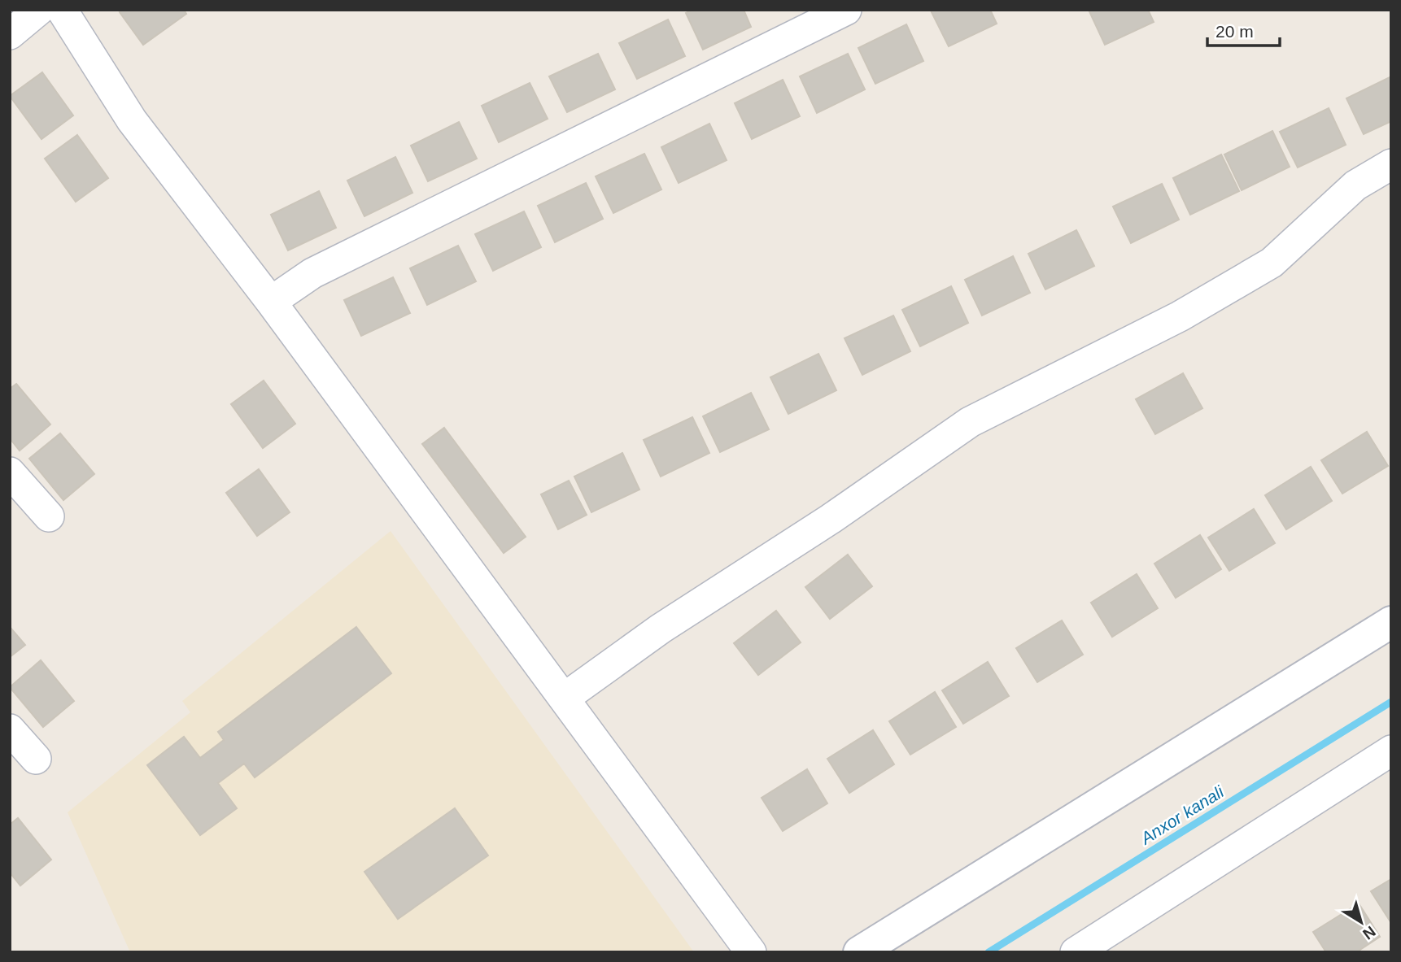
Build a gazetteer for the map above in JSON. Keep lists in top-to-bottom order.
{
  "water": ["Anxor kanali"],
  "scale_bar": "20 m",
  "north": "bottom right"
}
